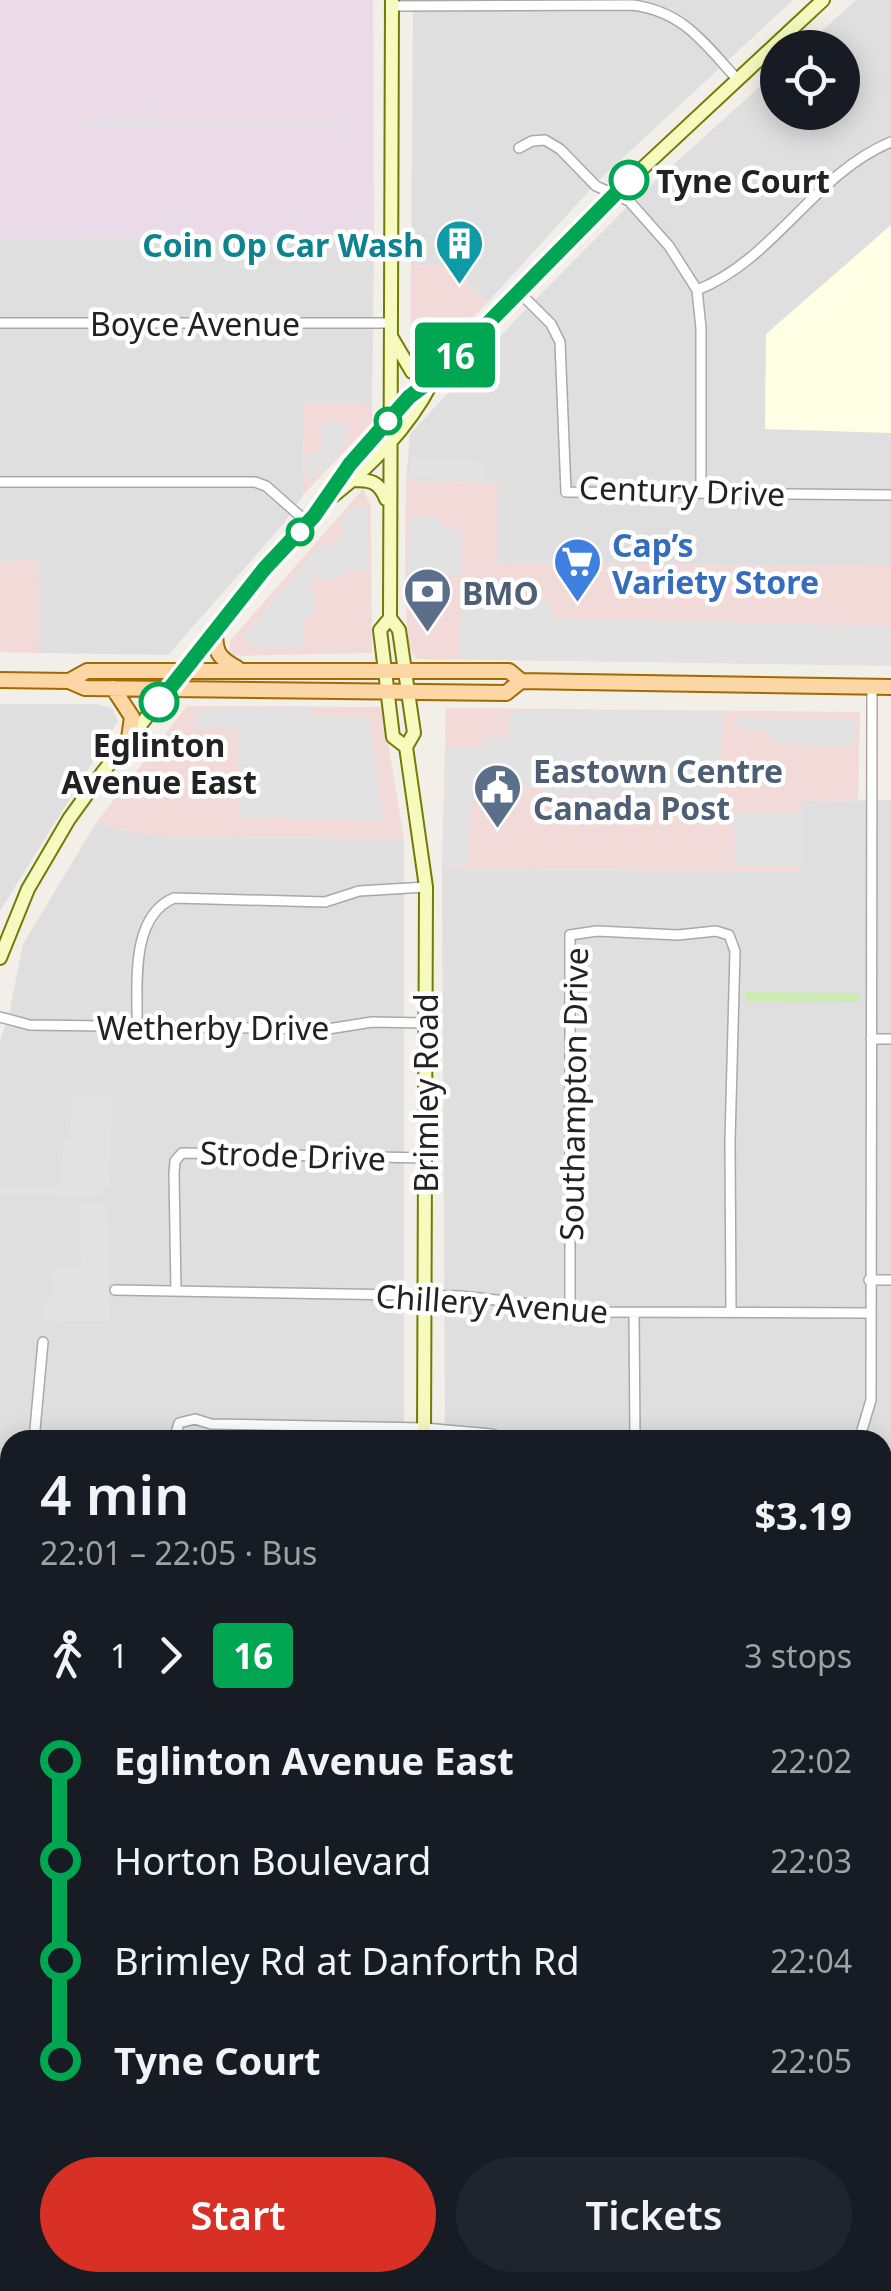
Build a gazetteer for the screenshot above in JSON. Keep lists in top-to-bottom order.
{
  "streets": {
    "main road": ["Brimley Road"],
    "street": [
      "Boyce Avenue",
      "Century Drive",
      "Wetherby Drive",
      "Southampton Drive",
      "Strode Drive",
      "Chillery Avenue"
    ]
  },
  "crossings": [
    ["Boyce Avenue", "Brimley Road"],
    ["Wetherby Drive", "Brimley Road"],
    ["Brimley Road", "Strode Drive"],
    ["Brimley Road", "Chillery Avenue"],
    ["Southampton Drive", "Chillery Avenue"],
    ["Strode Drive", "Chillery Avenue"]
  ],
  "places": {
    "other": ["Tyne Court", "Eglinton Avenue East"],
    "building": ["Coin Op Car Wash"],
    "supermarket": ["Cap’s Variety Store"],
    "bank": ["BMO"],
    "public building": ["Eastown Centre Canada Post"]
  },
  "lines": ["bus line 16"],
  "page": {
    "on_map": "16",
    "heading": ["4 min", "22:01 – 22:05 · Bus", "$3.19"],
    "legs": ["1", "16", "3 stops"],
    "list": [
      {
        "name": "Eglinton Avenue East",
        "value": "22:02"
      },
      {
        "name": "Horton Boulevard",
        "value": "22:03"
      },
      {
        "name": "Brimley Rd at Danforth Rd",
        "value": "22:04"
      },
      {
        "name": "Tyne Court",
        "value": "22:05"
      }
    ],
    "buttons": ["Start", "Tickets"]
  }
}
